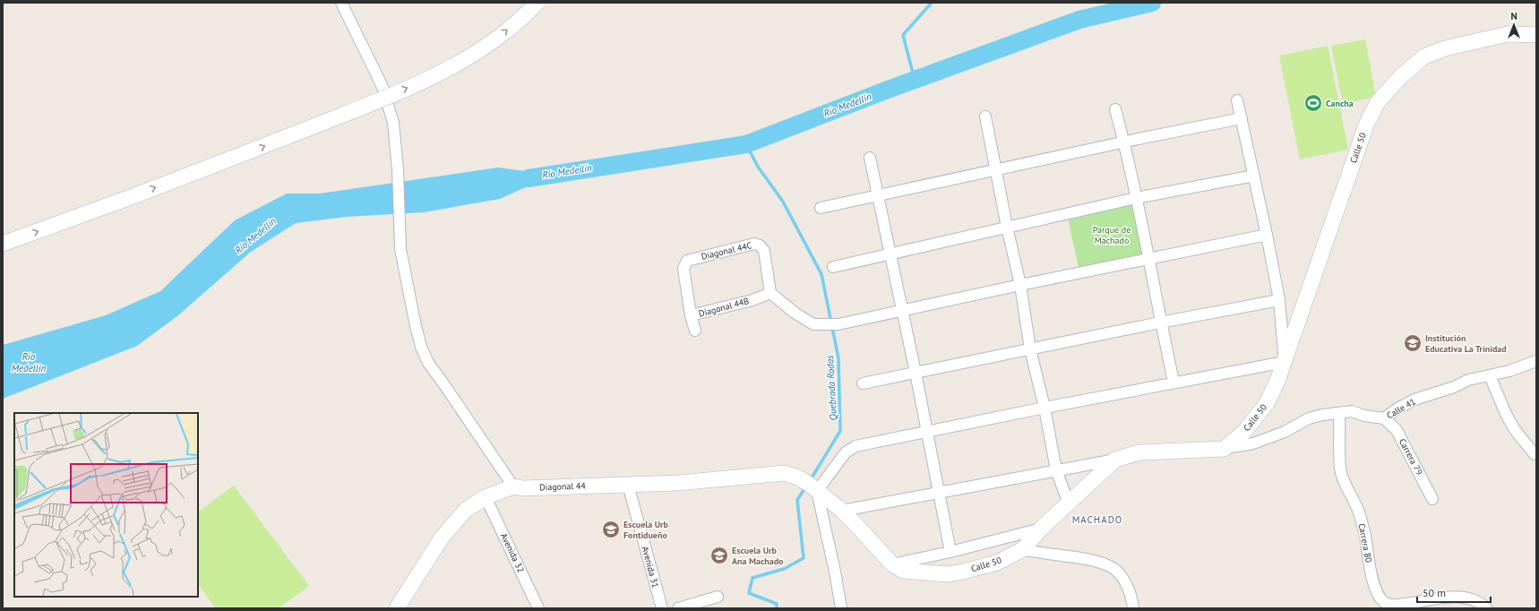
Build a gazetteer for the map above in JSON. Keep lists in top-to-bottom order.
{
  "streets": {
    "main road": ["Calle 50", "Diagonal 44"],
    "street": [
      "Diagonal 44C",
      "Diagonal 44B",
      "Calle 41",
      "Carrera 79",
      "Carrera 80",
      "Avenida 32",
      "Avenida 31"
    ]
  },
  "crossings": [
    ["Calle 50", "Calle 41"],
    ["Calle 50", "Diagonal 44"],
    ["Diagonal 44C", "Diagonal 44B"],
    ["Calle 41", "Carrera 79"],
    ["Calle 41", "Carrera 80"],
    ["Diagonal 44", "Avenida 32"],
    ["Diagonal 44", "Avenida 31"]
  ],
  "districts": ["MACHADO"],
  "water": ["Río Medellín", "Rio Medellin", "Quebrada Rodas"],
  "parks": ["Parque de Machado"],
  "places": {
    "sports": ["Cancha"],
    "school or university": ["Institución Educativa La Trinidad", "Escuela Urb Fontidueño", "Escuela Urb Ana Machado"]
  },
  "scale_bar": "50 m",
  "north": "top"
}
